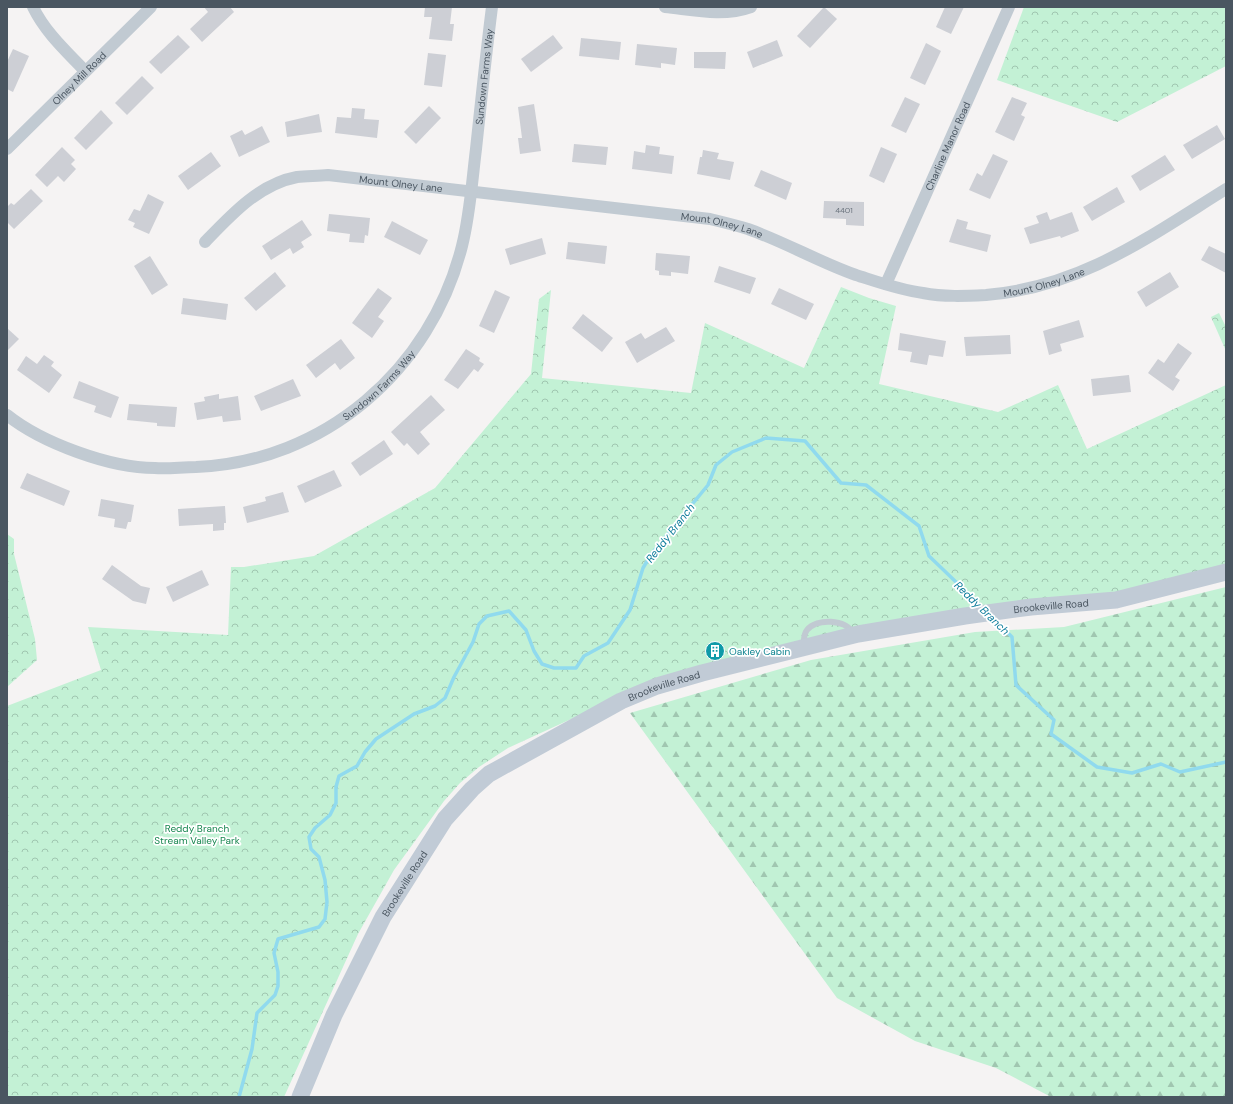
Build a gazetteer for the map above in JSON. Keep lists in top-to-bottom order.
{
  "streets": {
    "street": [
      "Olney Mill Road",
      "Sundown Farms Way",
      "Charline Manor Road",
      "Mount Olney Lane",
      "Brookeville Road"
    ]
  },
  "crossings": [
    ["Sundown Farms Way", "Mount Olney Lane"],
    ["Charline Manor Road", "Mount Olney Lane"]
  ],
  "water": ["Reddy Branch"],
  "parks": ["Reddy Branch Stream Valley Park"],
  "places": {
    "building": ["Oakley Cabin"]
  },
  "house_numbers": ["4401"]
}
